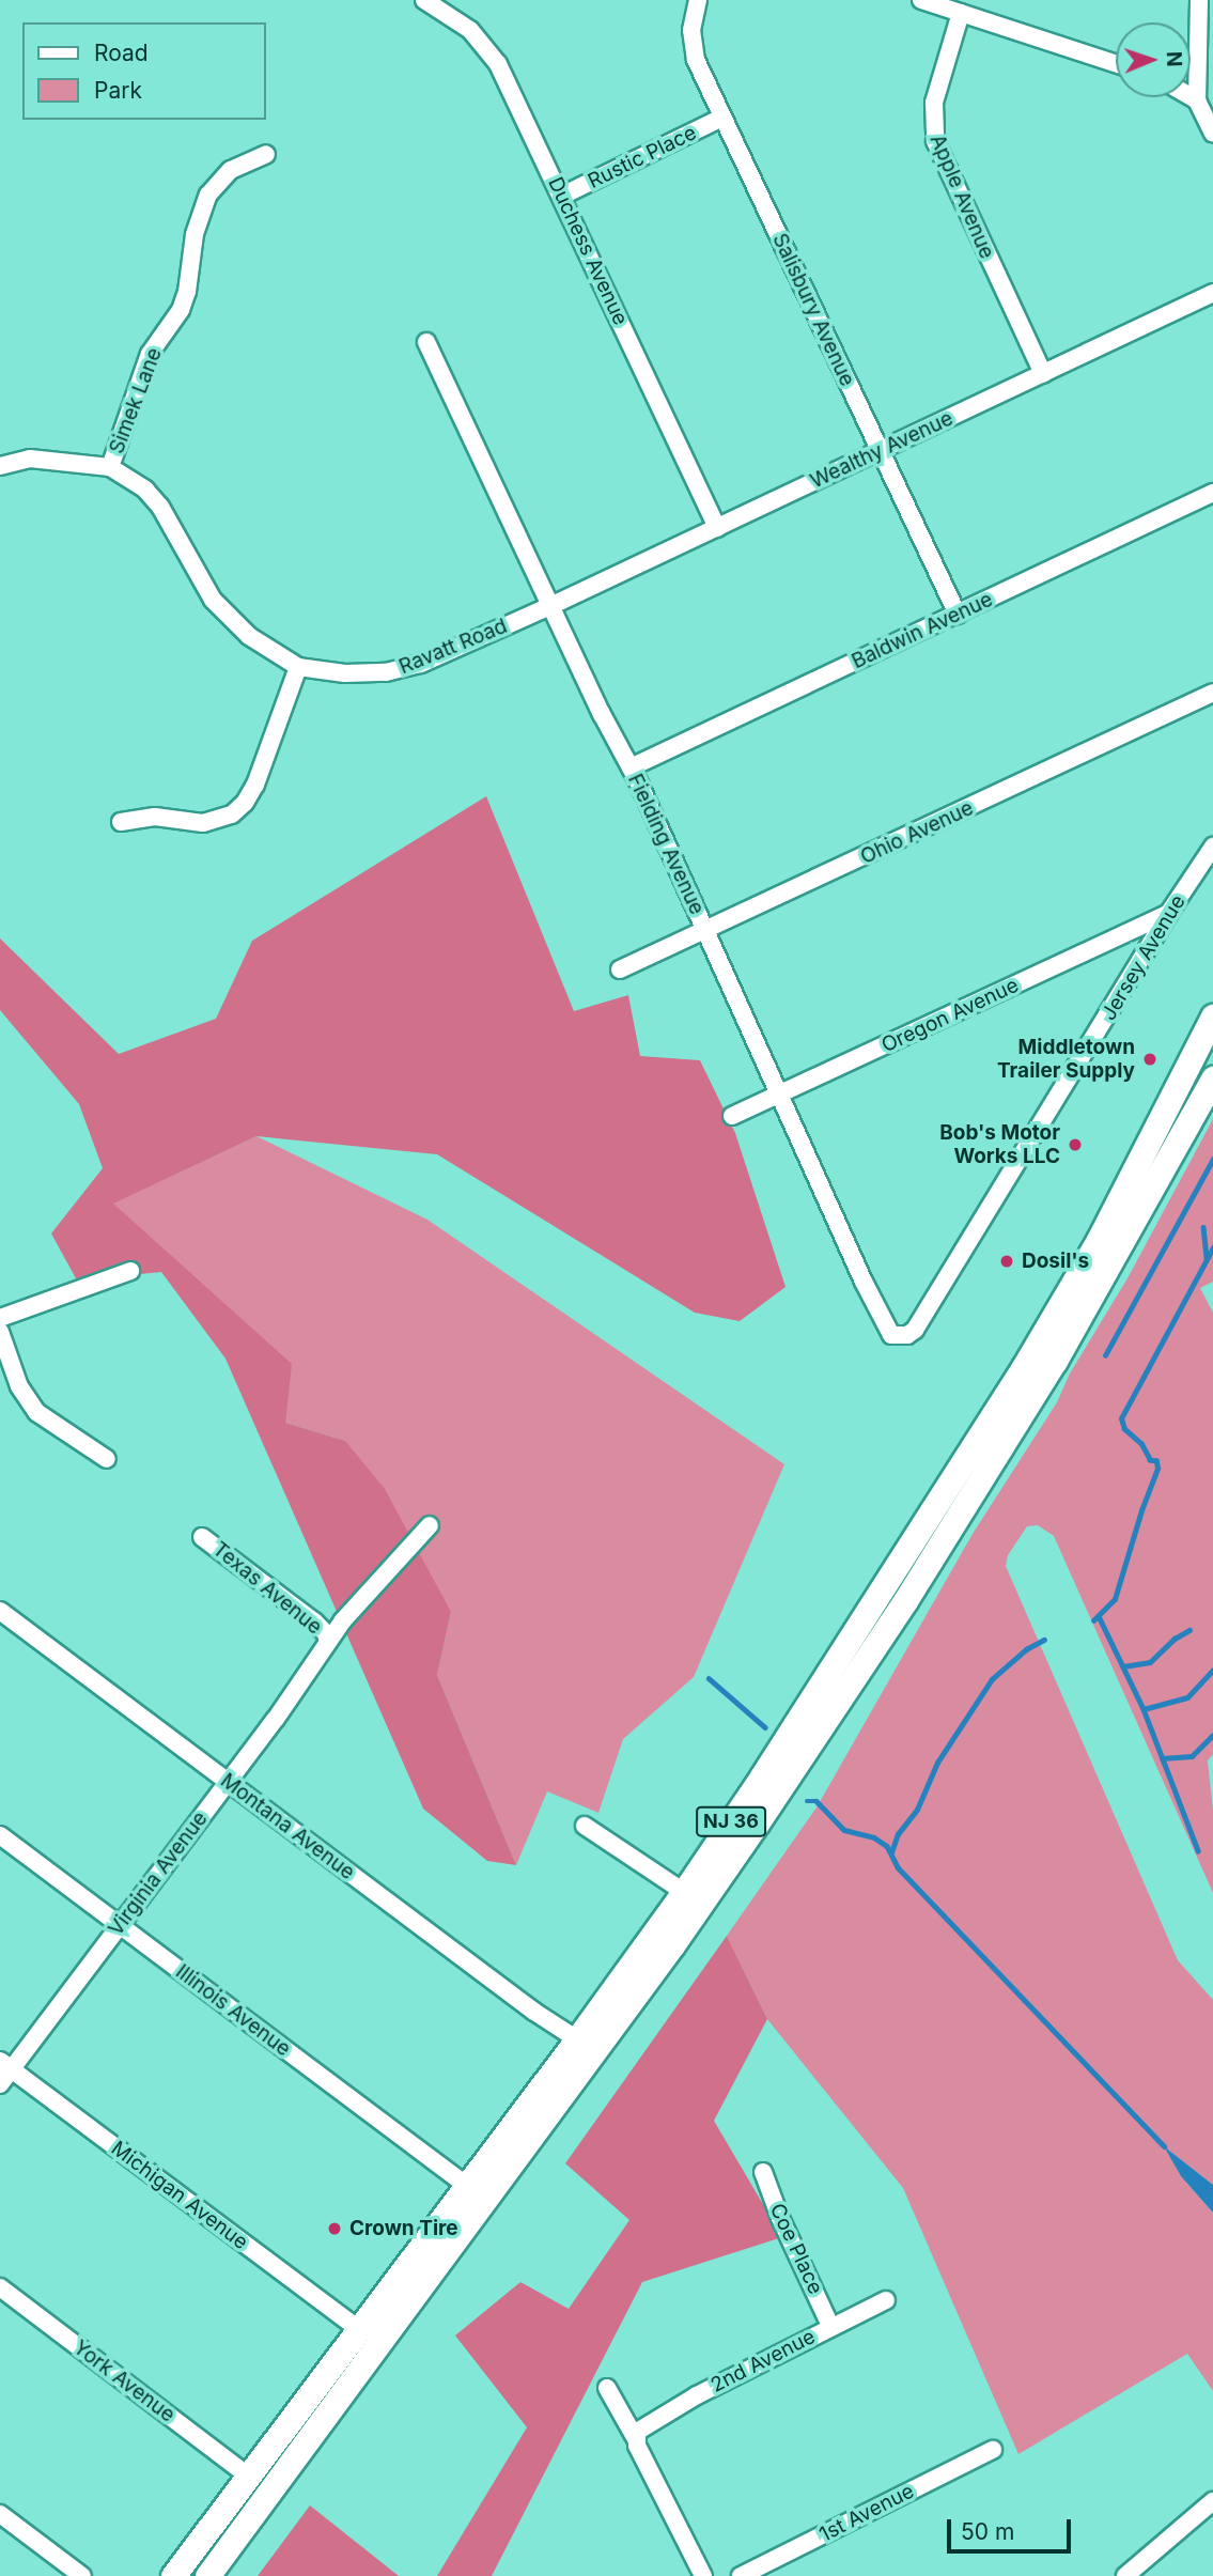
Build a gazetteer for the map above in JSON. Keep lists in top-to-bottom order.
{
  "streets": {
    "highway": ["NJ 36"],
    "street": [
      "Rustic Place",
      "Apple Avenue",
      "Duchess Avenue",
      "Salisbury Avenue",
      "Simek Lane",
      "Wealthy Avenue",
      "Baldwin Avenue",
      "Ravatt Road",
      "Ohio Avenue",
      "Fielding Avenue",
      "Jersey Avenue",
      "Oregon Avenue",
      "Texas Avenue",
      "Montana Avenue",
      "Virginia Avenue",
      "Illinois Avenue",
      "Michigan Avenue",
      "Coe Place",
      "2nd Avenue",
      "York Avenue",
      "1st Avenue"
    ]
  },
  "crossings": [
    ["Rustic Place", "Duchess Avenue"],
    ["Rustic Place", "Salisbury Avenue"],
    ["Apple Avenue", "Wealthy Avenue"],
    ["Duchess Avenue", "Wealthy Avenue"],
    ["Salisbury Avenue", "Wealthy Avenue"],
    ["Salisbury Avenue", "Baldwin Avenue"],
    ["Simek Lane", "Ravatt Road"],
    ["Wealthy Avenue", "Ravatt Road"],
    ["Wealthy Avenue", "Fielding Avenue"],
    ["Baldwin Avenue", "Fielding Avenue"],
    ["Ravatt Road", "Fielding Avenue"],
    ["Ohio Avenue", "Fielding Avenue"],
    ["Fielding Avenue", "Jersey Avenue"],
    ["Fielding Avenue", "Oregon Avenue"],
    ["Jersey Avenue", "Oregon Avenue"],
    ["Texas Avenue", "Virginia Avenue"],
    ["NJ 36", "Montana Avenue"],
    ["NJ 36", "Illinois Avenue"],
    ["NJ 36", "Michigan Avenue"],
    ["NJ 36", "York Avenue"],
    ["Montana Avenue", "Virginia Avenue"],
    ["Virginia Avenue", "Illinois Avenue"],
    ["Virginia Avenue", "Michigan Avenue"],
    ["Coe Place", "2nd Avenue"]
  ],
  "places": [
    "Middletown Trailer Supply",
    "Bob's Motor Works LLC",
    "Dosil's",
    "Crown Tire"
  ],
  "legend": ["Road", "Park"],
  "scale_bar": "50 m",
  "north": "right"
}
